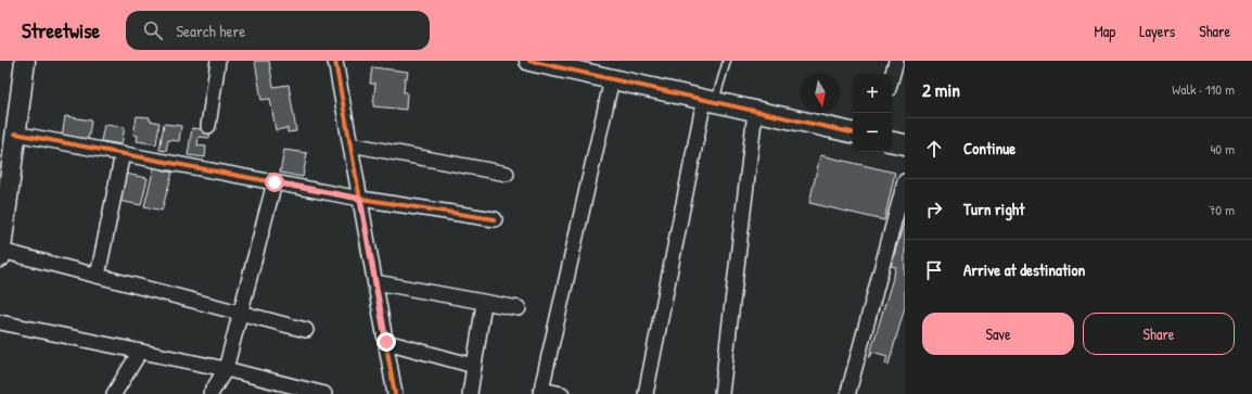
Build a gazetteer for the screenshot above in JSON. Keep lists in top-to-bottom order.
{
  "north": "bottom",
  "page": {
    "header": "Streetwise",
    "search": "Search here",
    "nav": ["Map", "Layers", "Share"],
    "heading": ["2 min", "Walk · 110 m"],
    "map_buttons": ["+", "−"],
    "list": [
      ["Continue", "40 m"],
      ["Turn right", "70 m"],
      "Arrive at destination"
    ],
    "buttons": ["Save", "Share"]
  }
}
